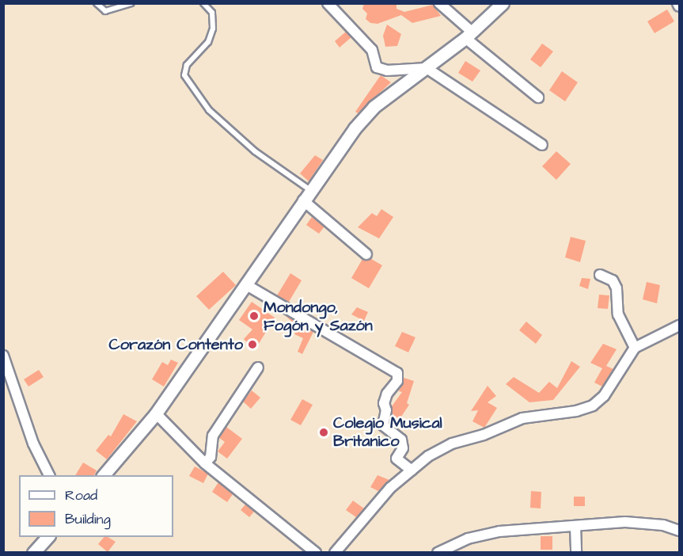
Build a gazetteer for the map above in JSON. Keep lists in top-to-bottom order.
{
  "places": ["Mondongo, Fogón y Sazón", "Corazón Contento", "Colegio Musical Britanico"],
  "legend": ["Road", "Building"]
}
